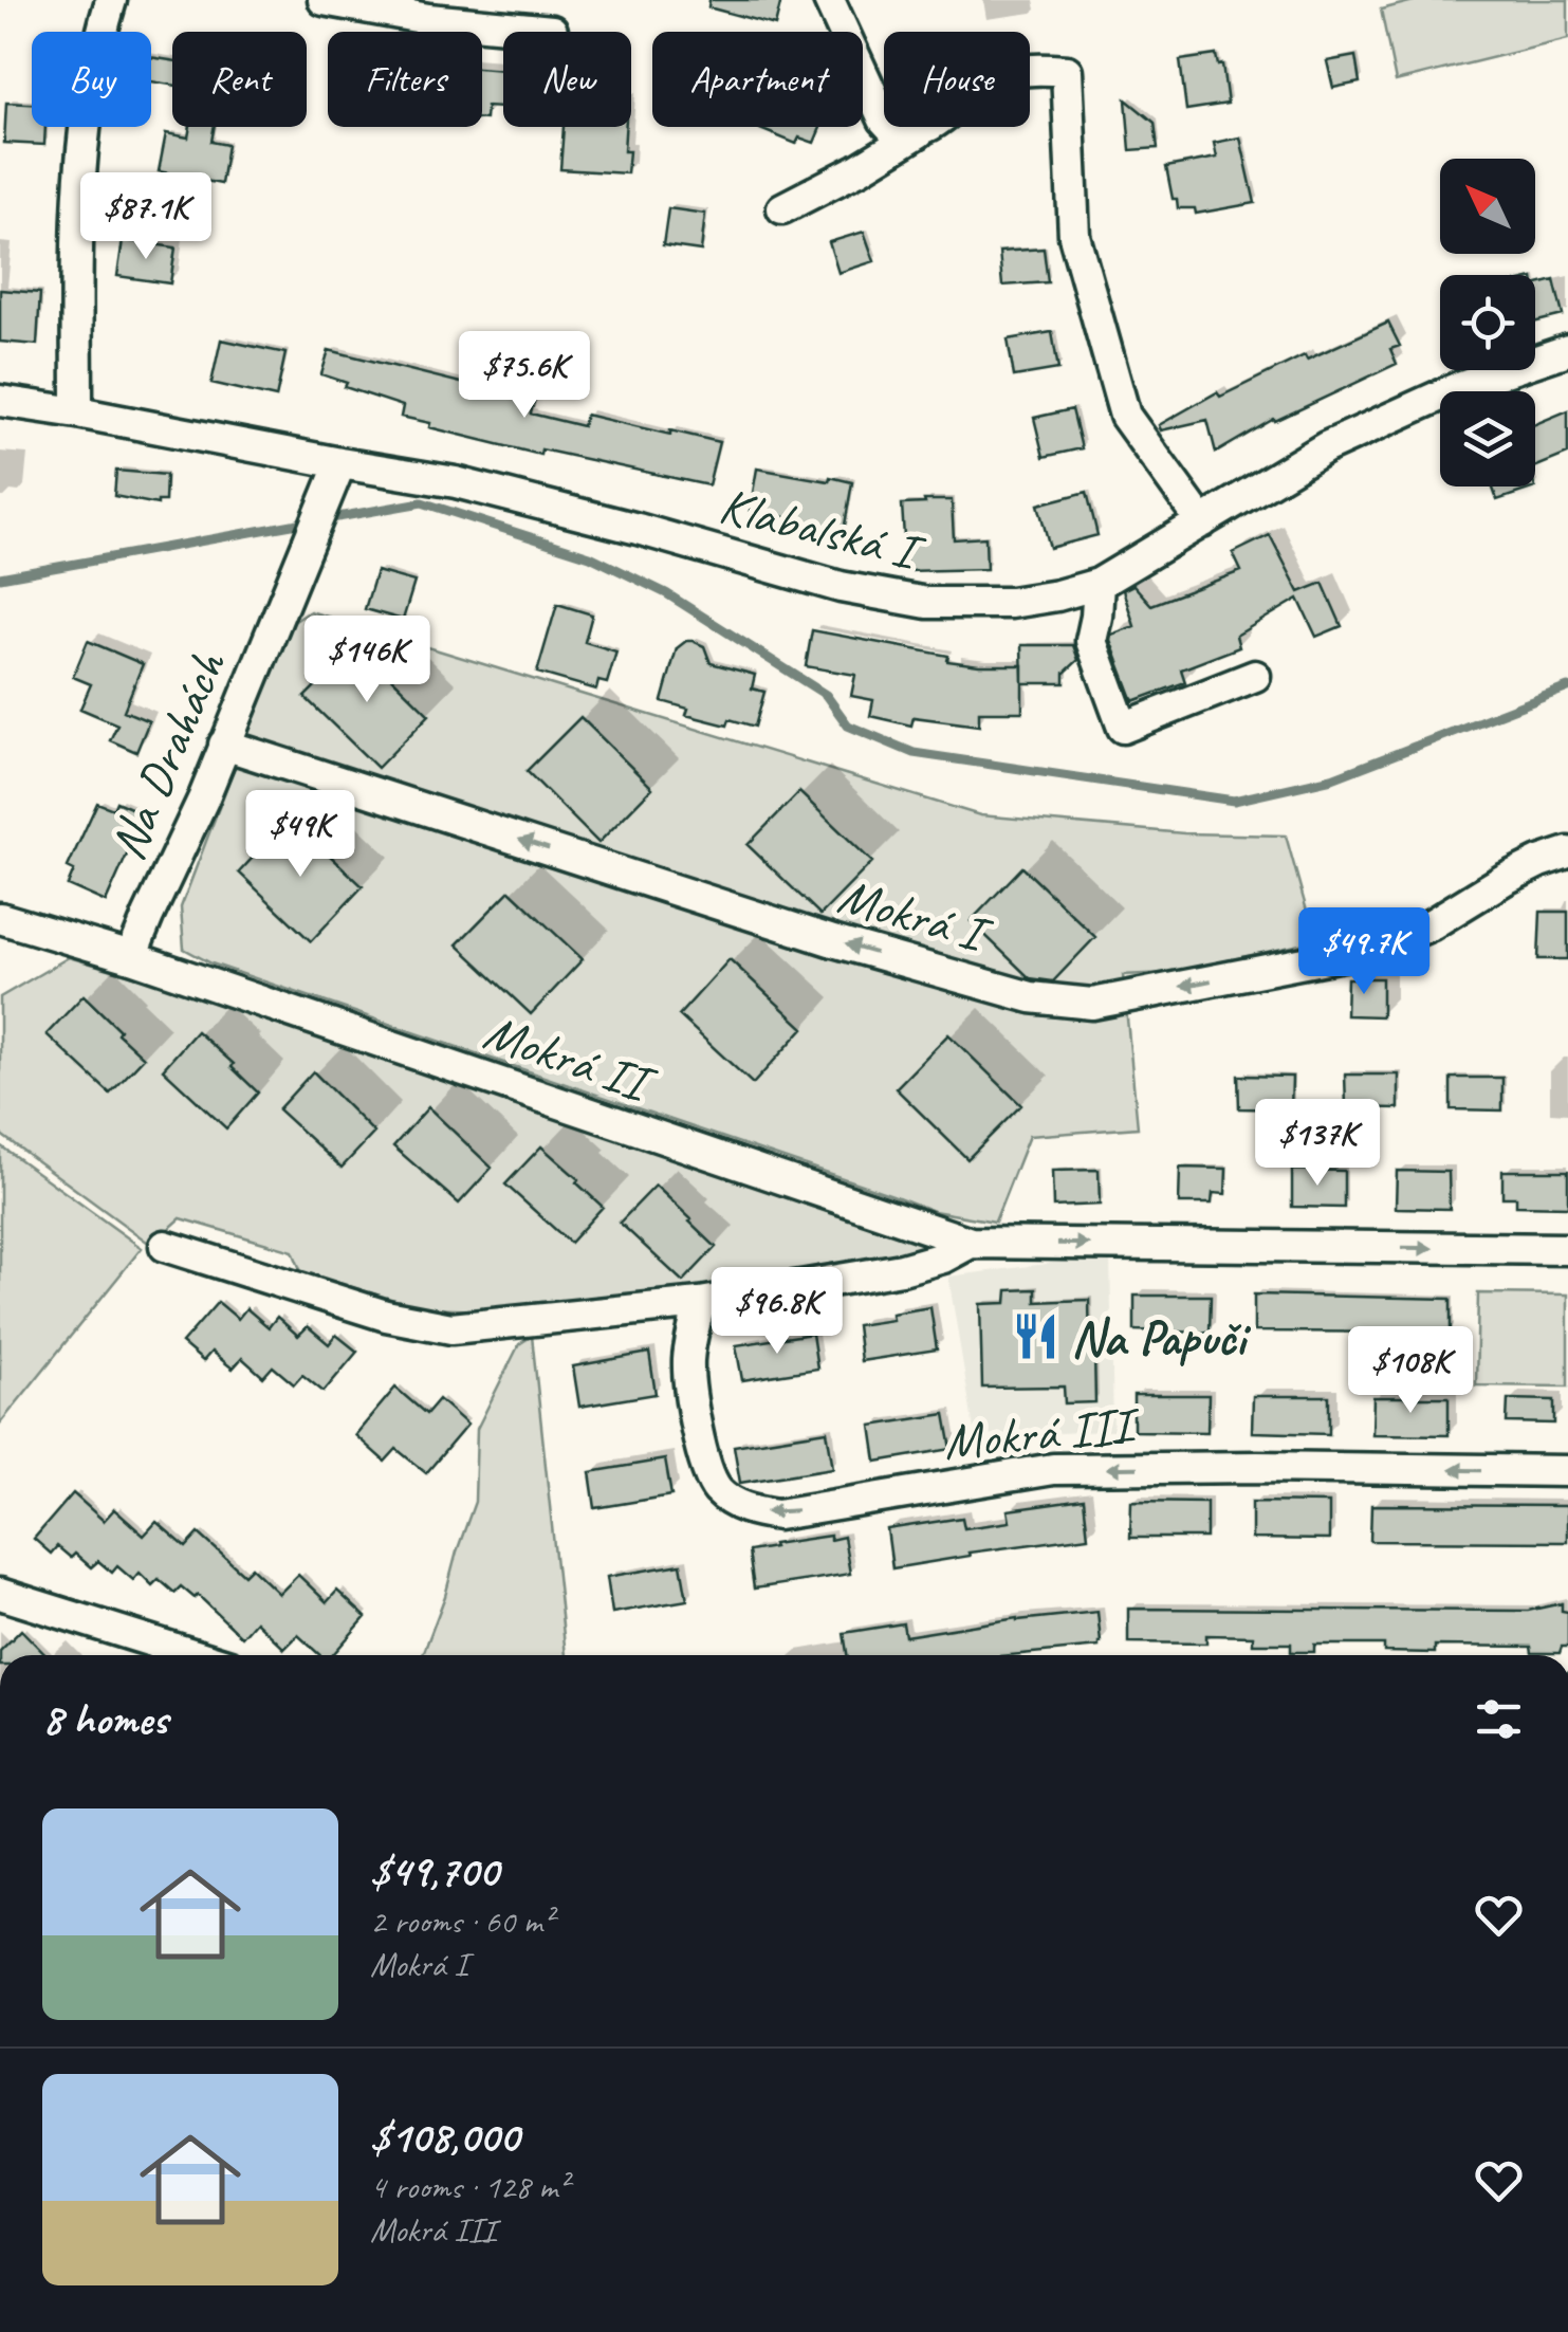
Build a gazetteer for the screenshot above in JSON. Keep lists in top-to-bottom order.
{
  "streets": {
    "street": [
      "Klabalská I",
      "Na Drahách",
      "Mokrá I",
      "Mokrá II",
      "Mokrá III"
    ]
  },
  "crossings": [
    ["Klabalská I", "Na Drahách"],
    ["Na Drahách", "Mokrá I"],
    ["Na Drahách", "Mokrá II"],
    ["Mokrá II", "Mokrá III"]
  ],
  "one_way": ["Mokrá I", "Mokrá III"],
  "places": {
    "restaurant": ["Na Papuči"]
  },
  "north": "top left",
  "page": {
    "chip": [
      "Buy",
      "Rent",
      "Filters",
      "New",
      "Apartment",
      "House"
    ],
    "price": [
      "$87.1K",
      "$75.6K",
      "$146K",
      "$49K",
      "$49.7K",
      "$137K",
      "$96.8K",
      "$108K"
    ],
    "heading": "8 homes",
    "list": [
      {
        "name": "$49,700",
        "note": "2 rooms · 60 m² · Mokrá I"
      },
      {
        "name": "$108,000",
        "note": "4 rooms · 128 m² · Mokrá III"
      }
    ]
  }
}
